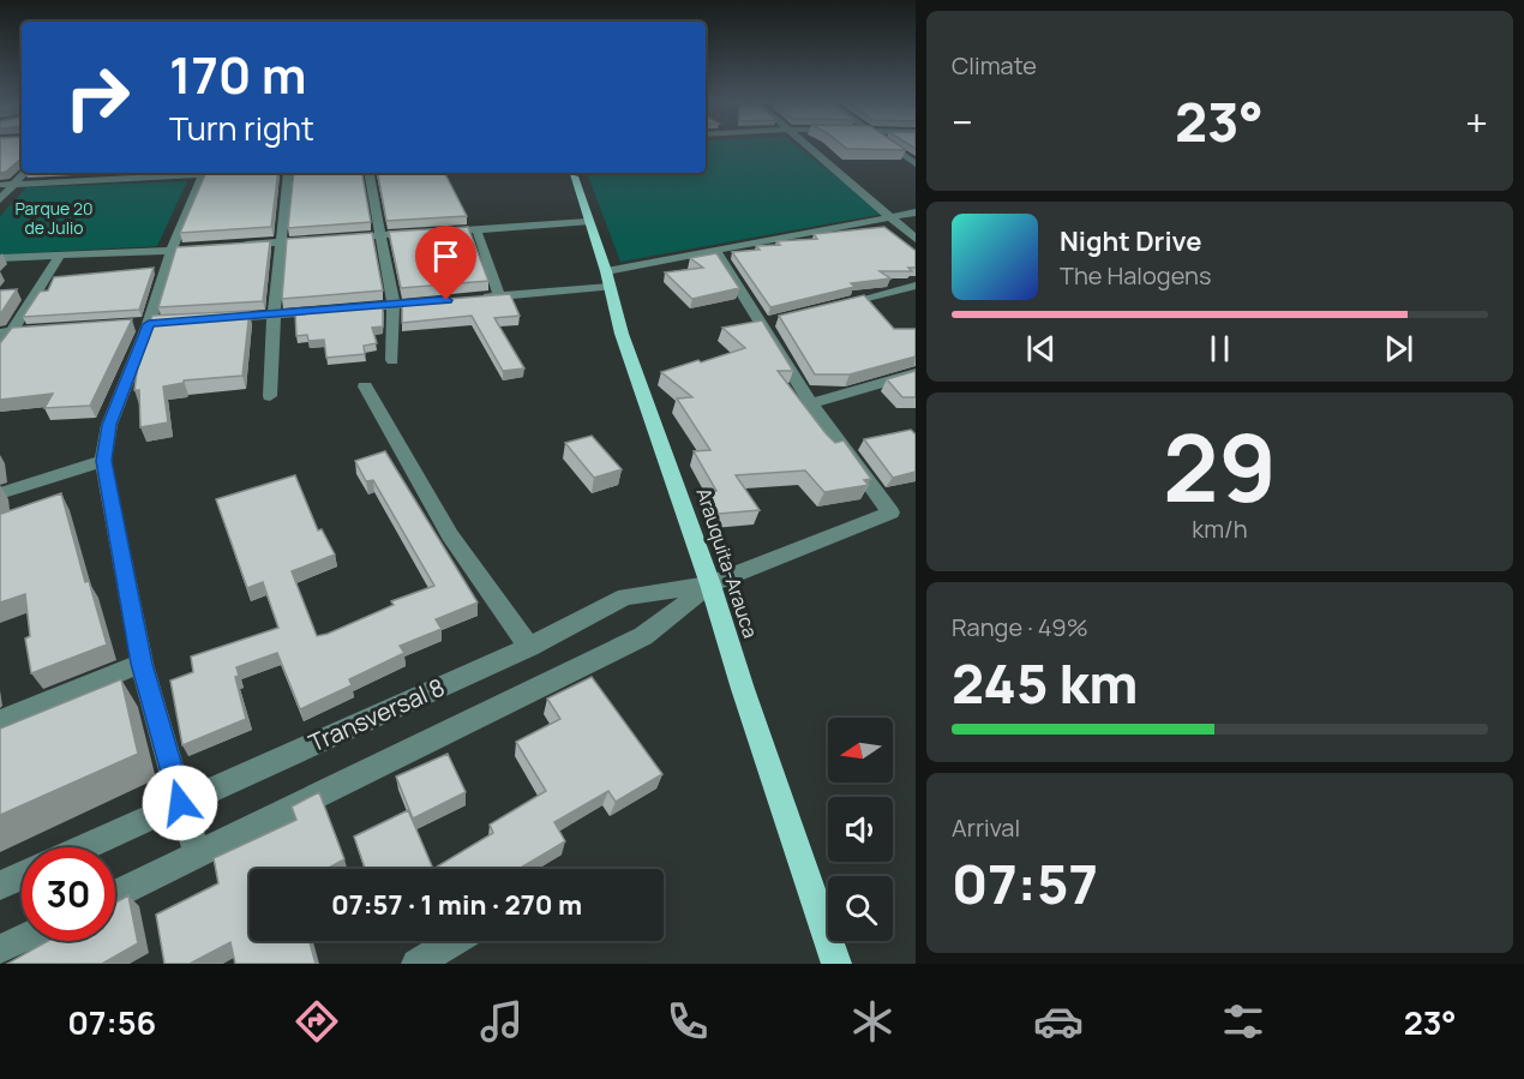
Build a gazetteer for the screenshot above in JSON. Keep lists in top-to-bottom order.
{
  "streets": {
    "main road": ["Arauquita-Arauca"],
    "street": ["Transversal 8"]
  },
  "crossings": [
    ["Arauquita-Arauca", "Transversal 8"]
  ],
  "parks": ["Parque 20 de Julio"],
  "north": "left",
  "page": {
    "tile": [
      "Climate",
      ["29", "km/h"],
      ["Range · 49%", "245 km"],
      ["Arrival", "07:57"]
    ],
    "turn": ["170 m", "Turn right"],
    "heat": ["−", "23°", "+"],
    "song": ["Night Drive", "The Halogens"],
    "limit": "30",
    "trip": "07:57 · 1 min · 270 m",
    "tabs": ["07:56", "23°"]
  }
}
